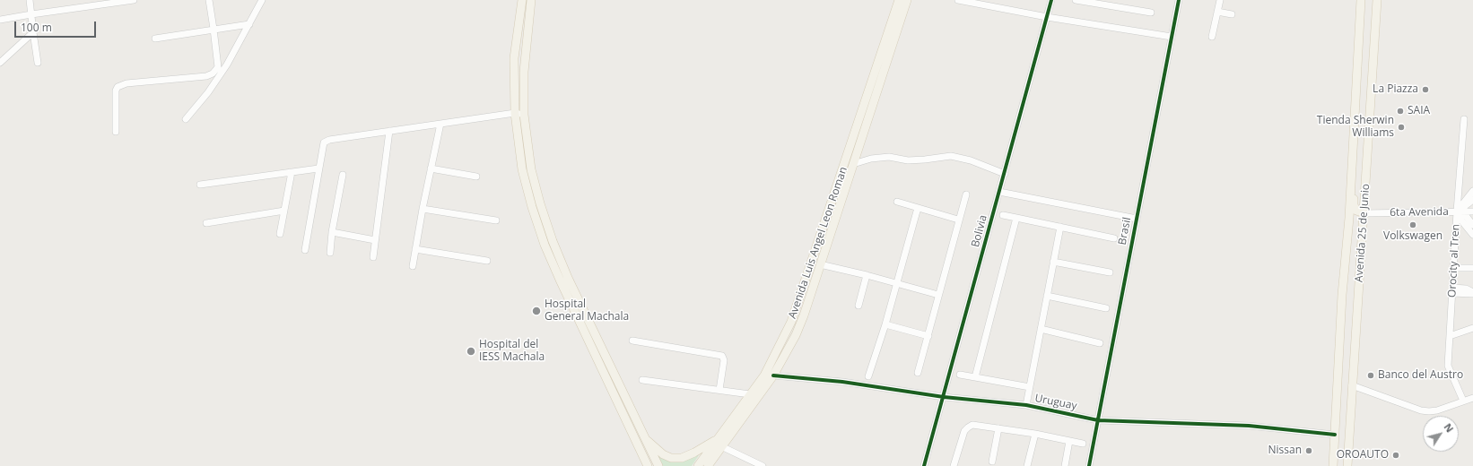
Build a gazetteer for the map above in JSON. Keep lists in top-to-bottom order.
{
  "streets": {
    "main road": ["Avenida 25 de Junio", "Avenida Luis Angel Leon Roman"],
    "street": [
      "6ta Avenida",
      "Bolivia",
      "Brasil",
      "Orocity al Tren",
      "Uruguay"
    ]
  },
  "crossings": [
    ["6ta Avenida", "Avenida 25 de Junio"],
    ["6ta Avenida", "Orocity al Tren"],
    ["Bolivia", "Uruguay"],
    ["Brasil", "Uruguay"],
    ["Avenida 25 de Junio", "Uruguay"],
    ["Avenida Luis Angel Leon Roman", "Uruguay"]
  ],
  "places": [
    "La Piazza",
    "SAIA",
    "Tienda Sherwin Williams",
    "Volkswagen",
    "Hospital General Machala",
    "Hospital del IESS Machala",
    "Banco del Austro",
    "Nissan",
    "OROAUTO"
  ],
  "scale_bar": "100 m",
  "north": "top right"
}
